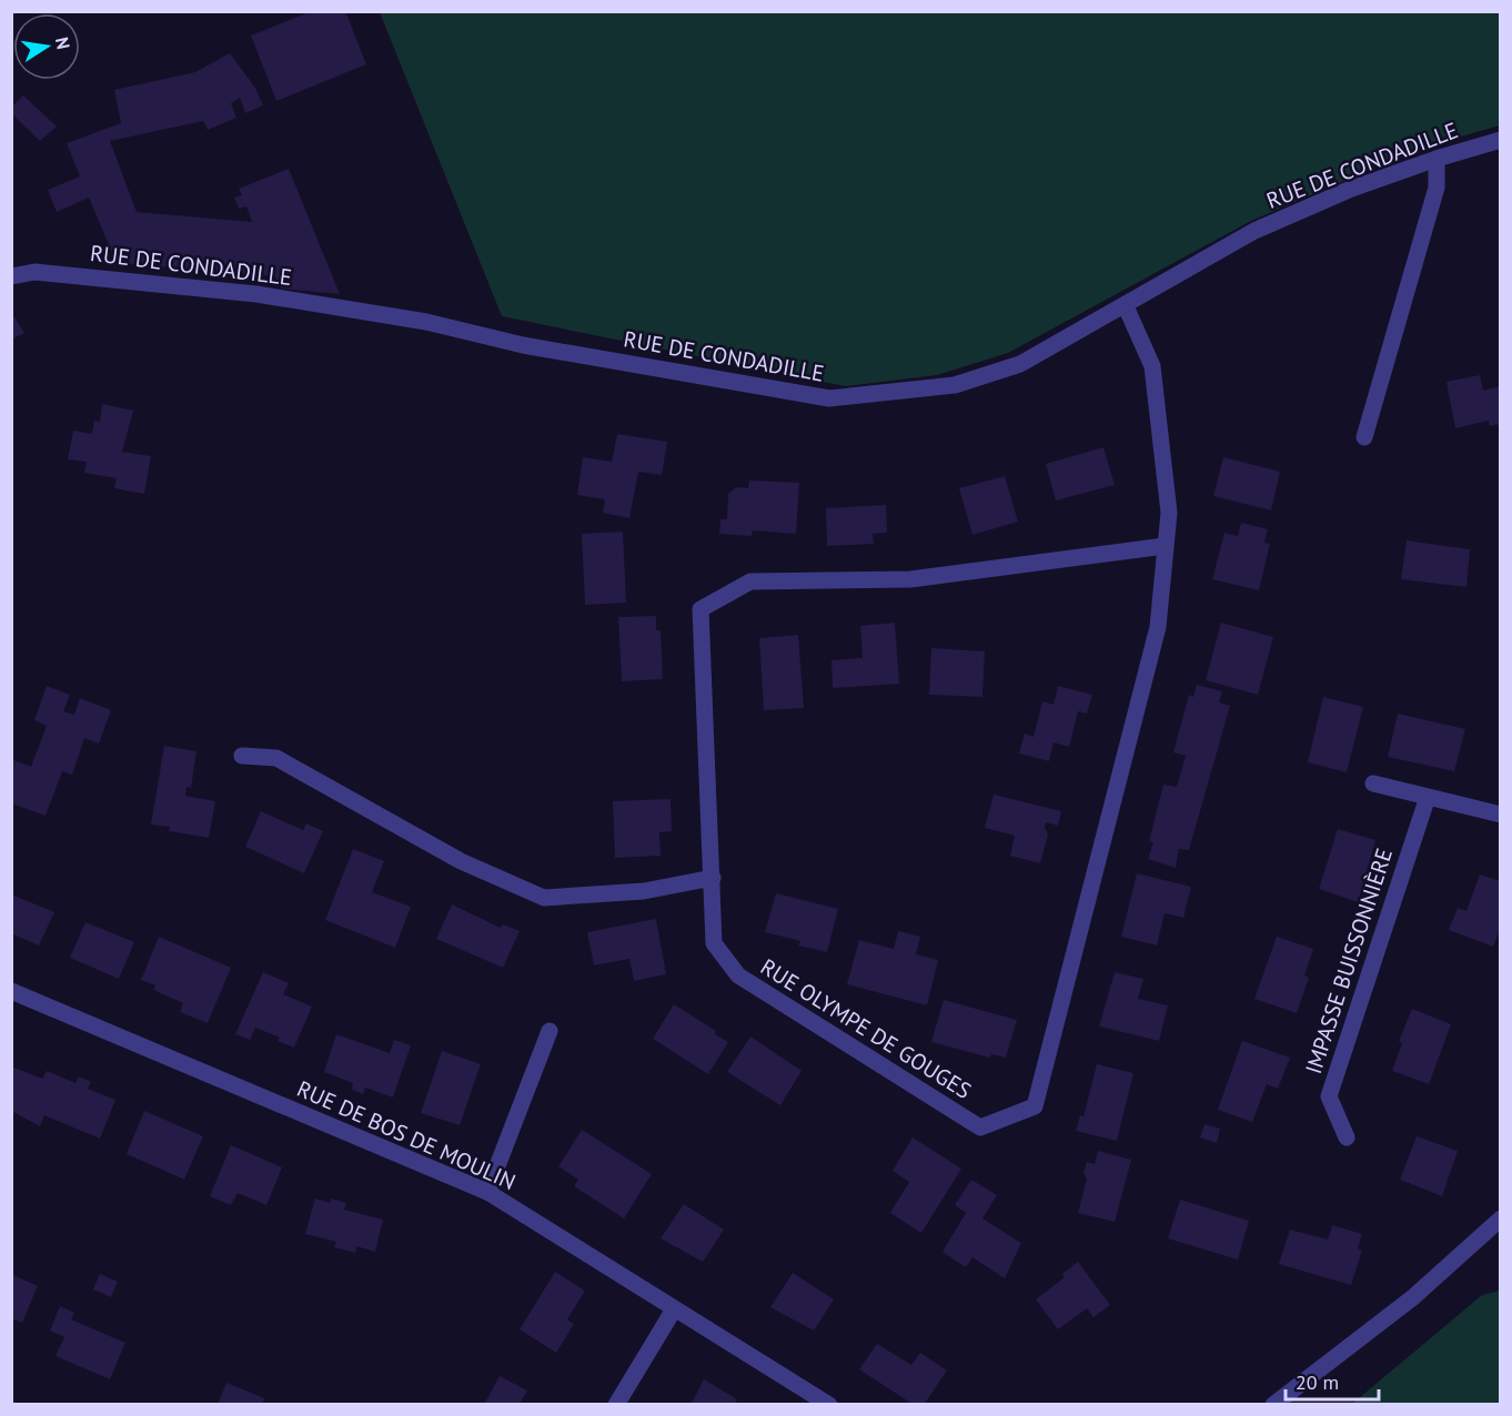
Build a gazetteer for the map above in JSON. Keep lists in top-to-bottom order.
{
  "streets": {
    "street": [
      "RUE DE CONDADILLE",
      "IMPASSE BUISSONNIÈRE",
      "RUE OLYMPE DE GOUGES",
      "RUE DE BOS DE MOULIN"
    ]
  },
  "crossings": [
    ["RUE DE CONDADILLE", "RUE OLYMPE DE GOUGES"]
  ],
  "scale_bar": "20 m",
  "north": "right"
}
